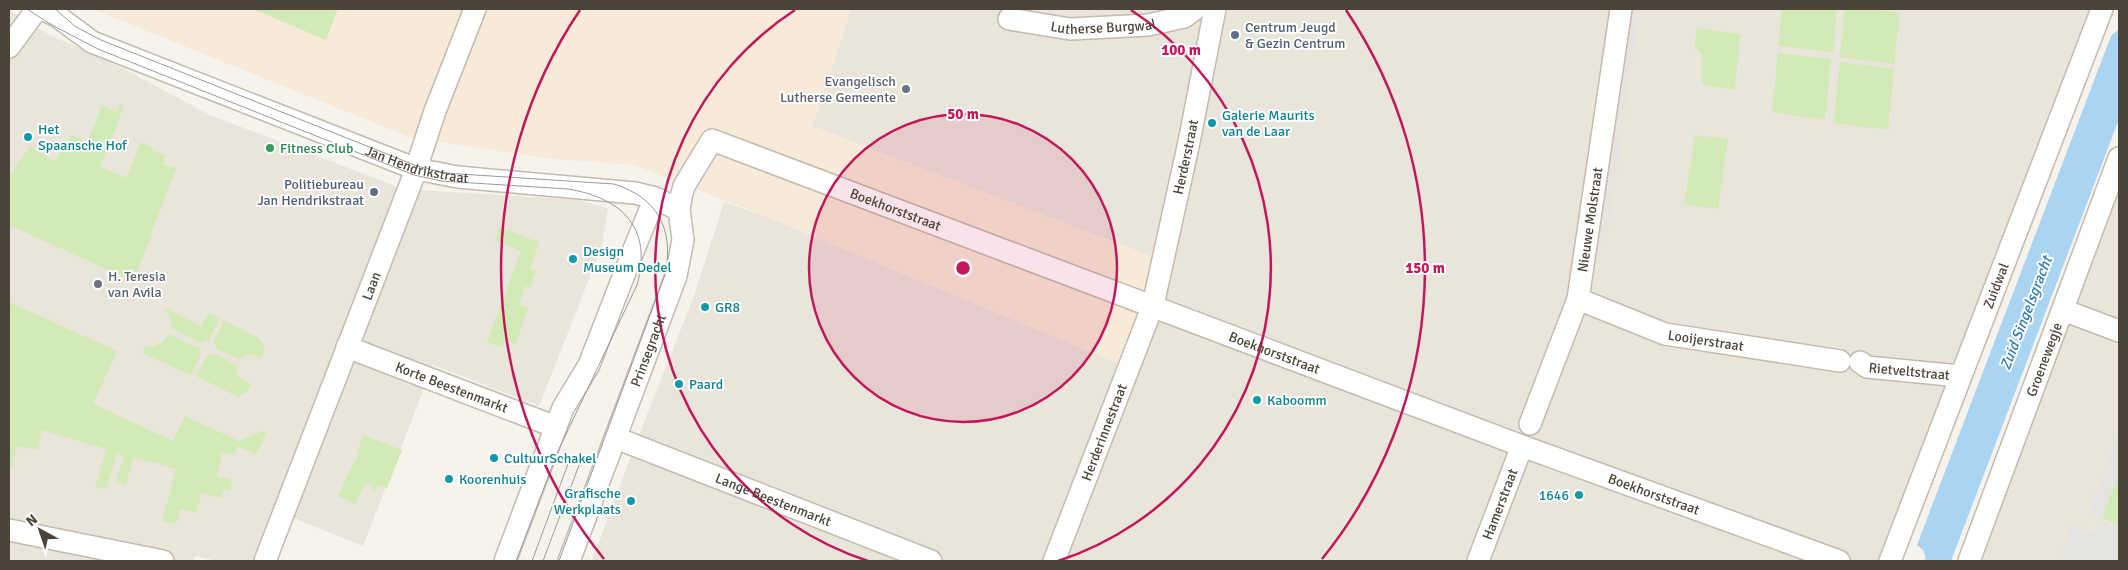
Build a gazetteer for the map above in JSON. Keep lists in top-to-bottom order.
{
  "streets": {
    "street": [
      "Lutherse Burgwal",
      "Herderstraat",
      "Jan Hendrikstraat",
      "Boekhorststraat",
      "Nieuwe Molstraat",
      "Laan",
      "Zuidwal",
      "Looijerstraat",
      "Prinsegracht",
      "Groenewegje",
      "Rietveltstraat",
      "Korte Beestenmarkt",
      "Herderinnestraat",
      "Lange Beestenmarkt",
      "Hamerstraat"
    ]
  },
  "crossings": [
    ["Herderstraat", "Boekhorststraat"],
    ["Herderstraat", "Herderinnestraat"],
    ["Jan Hendrikstraat", "Laan"],
    ["Jan Hendrikstraat", "Prinsegracht"],
    ["Boekhorststraat", "Prinsegracht"],
    ["Boekhorststraat", "Herderinnestraat"],
    ["Boekhorststraat", "Hamerstraat"],
    ["Nieuwe Molstraat", "Looijerstraat"],
    ["Laan", "Korte Beestenmarkt"],
    ["Zuidwal", "Rietveltstraat"],
    ["Looijerstraat", "Rietveltstraat"],
    ["Prinsegracht", "Lange Beestenmarkt"]
  ],
  "water": ["Zuid Singelsgracht"],
  "places": [
    "Centrum Jeugd & Gezin Centrum",
    "Evangelisch Lutherse Gemeente",
    "Galerie Maurits van de Laar",
    "Het Spaansche Hof",
    "Fitness Club",
    "Politiebureau Jan Hendrikstraat",
    "Design Museum Dedel",
    "H. Teresia van Avila",
    "GR8",
    "Paard",
    "Kaboomm",
    "CultuurSchakel",
    "Koorenhuis",
    "1646",
    "Grafische Werkplaats"
  ],
  "north": "top left",
  "rings": ["100 m", "50 m", "150 m"]
}
